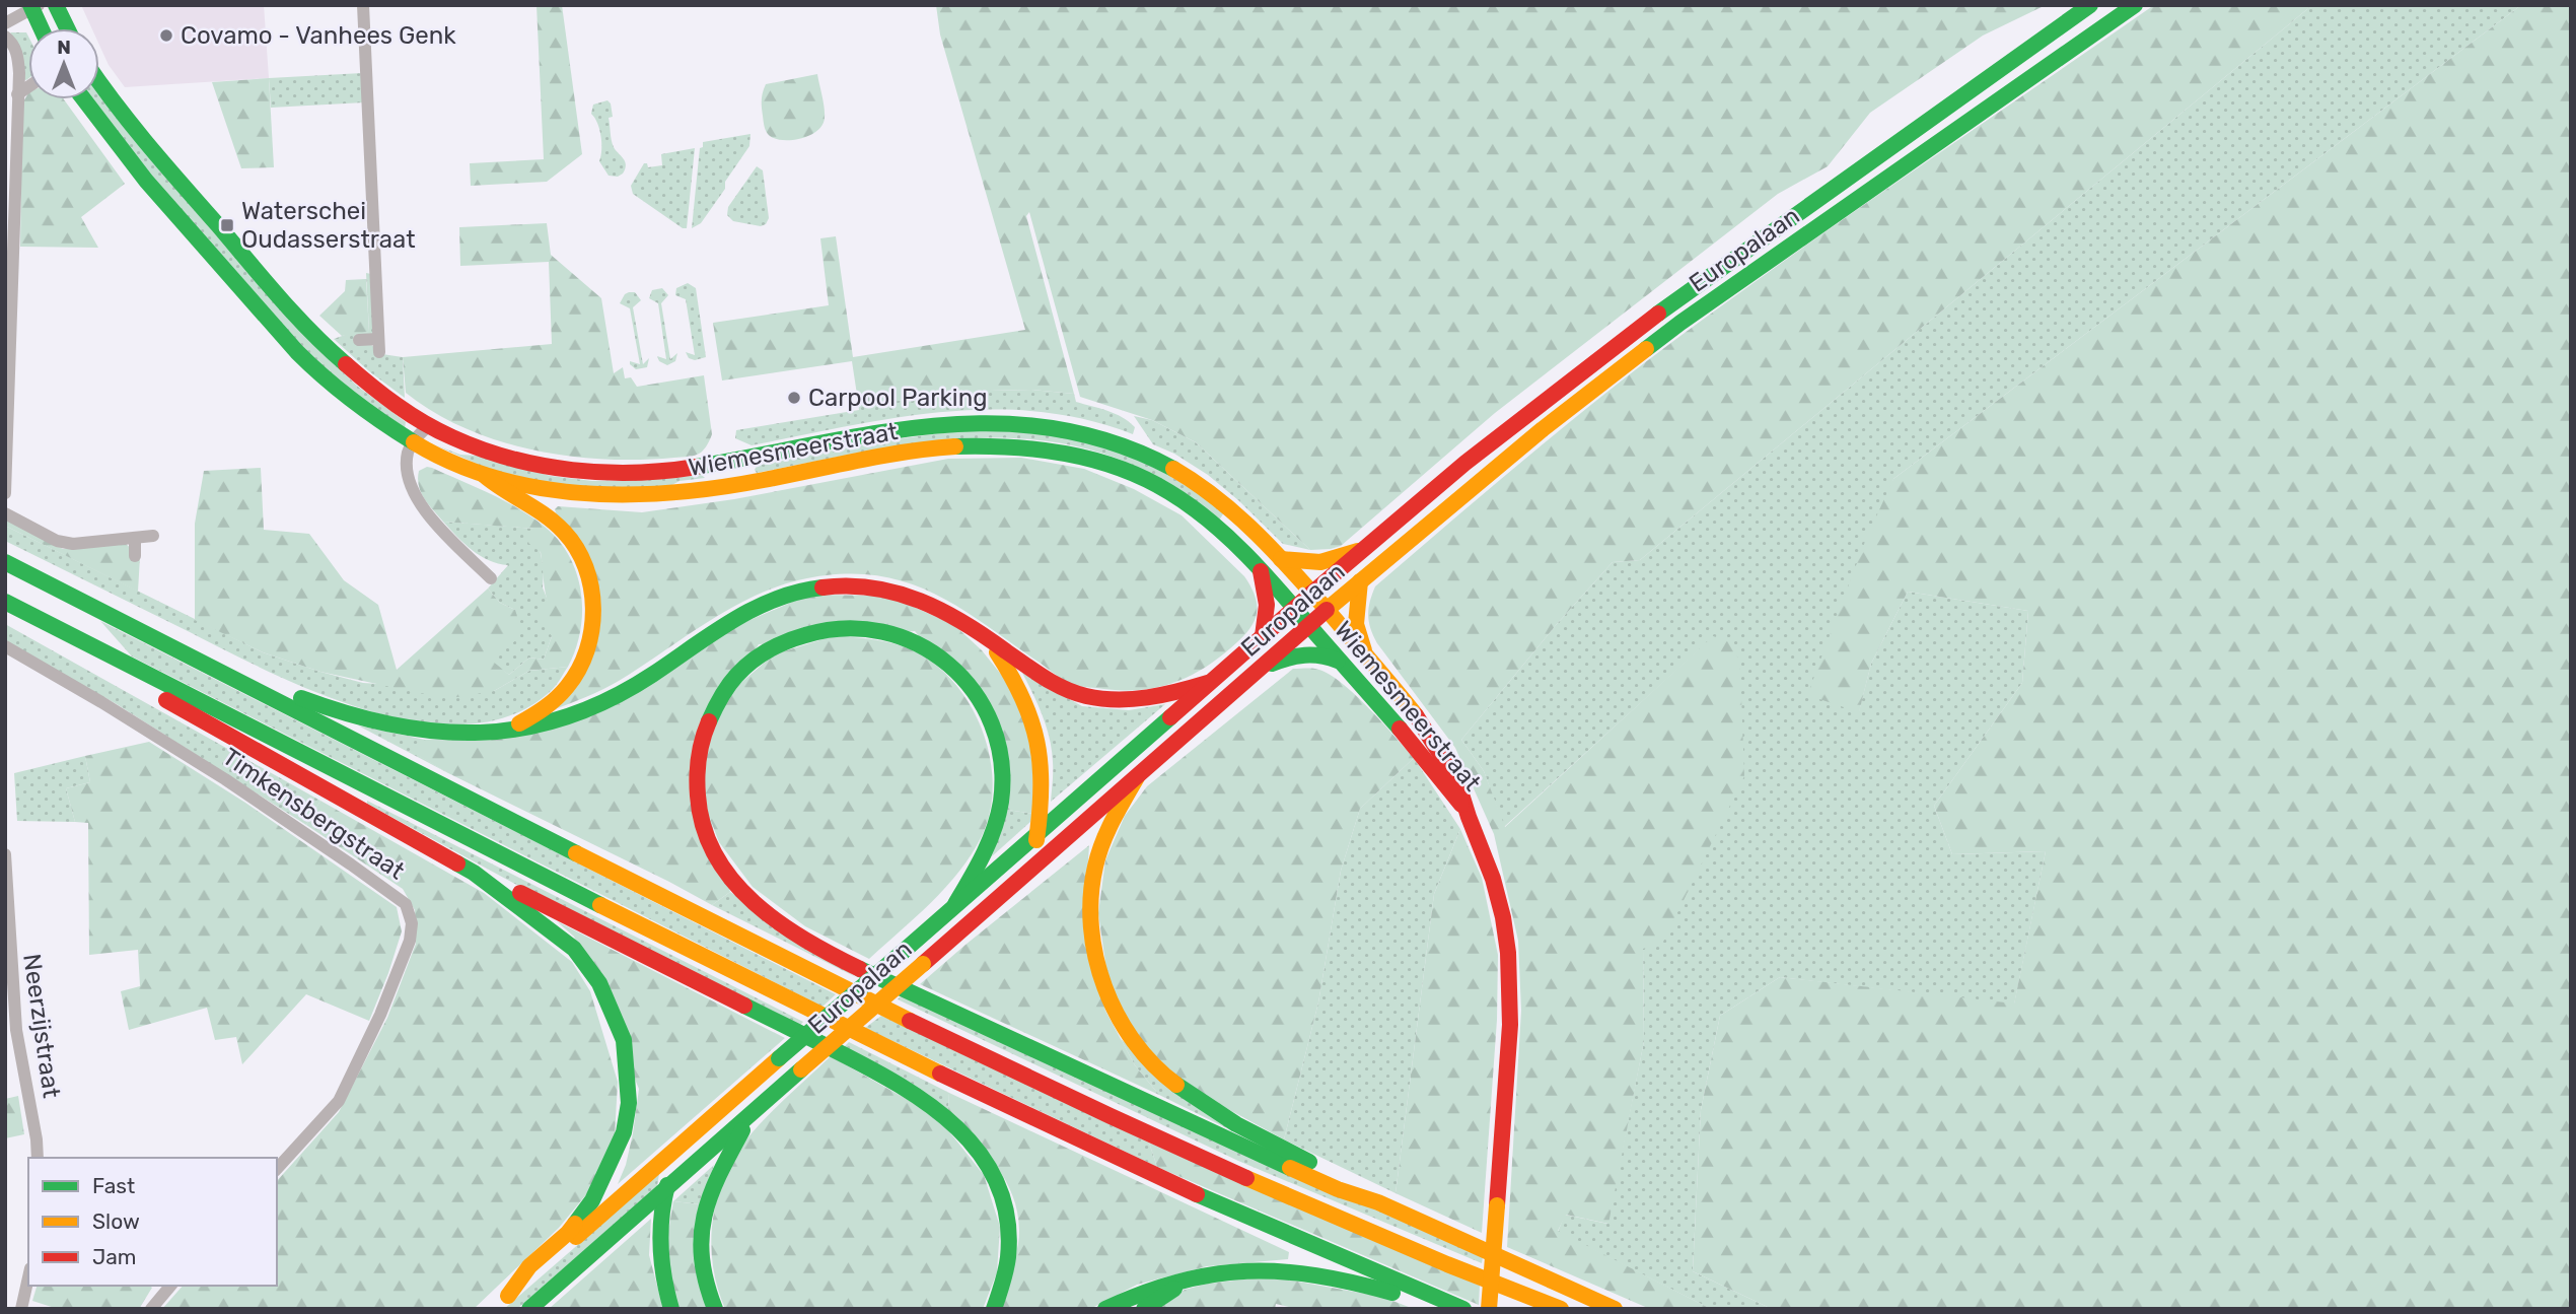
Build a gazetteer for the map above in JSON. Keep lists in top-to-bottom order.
{
  "streets": {
    "main road": ["Europalaan", "Wiemesmeerstraat"],
    "street": ["Timkensbergstraat", "Neerzijstraat"]
  },
  "crossings": [
    ["Europalaan", "Wiemesmeerstraat"]
  ],
  "places": {
    "other": ["Covamo - Vanhees Genk", "Carpool Parking"],
    "transit": ["Waterschei Oudasserstraat"]
  },
  "legend": ["Fast", "Slow", "Jam"],
  "north": "top"
}
